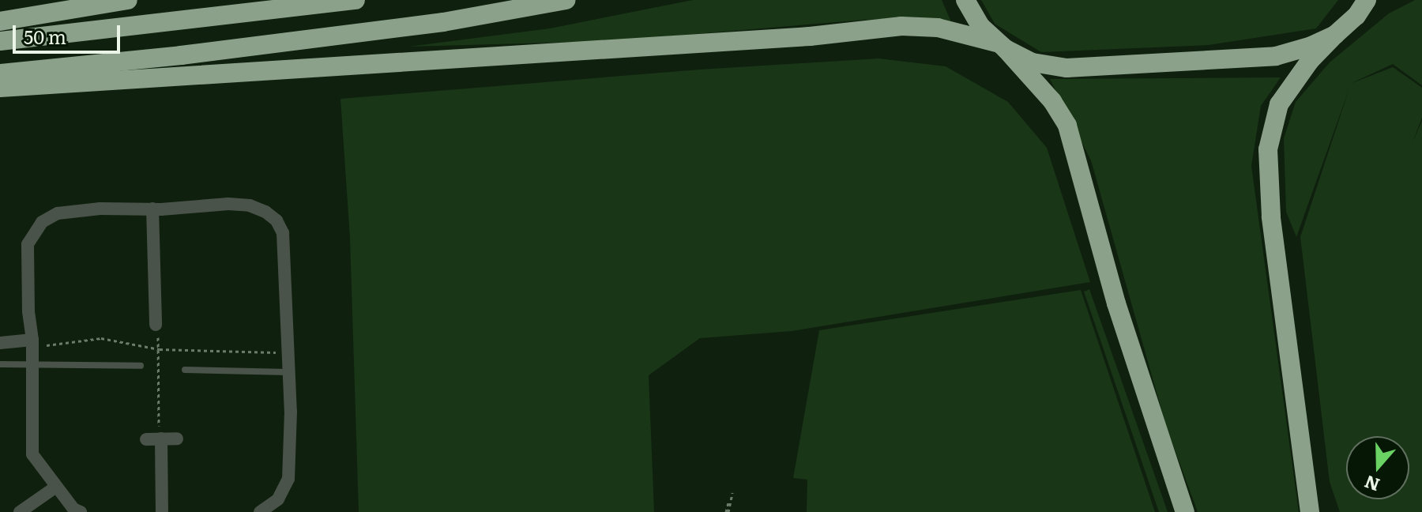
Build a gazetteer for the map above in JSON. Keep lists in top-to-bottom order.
{
  "scale_bar": "50 m",
  "north": "bottom"
}
